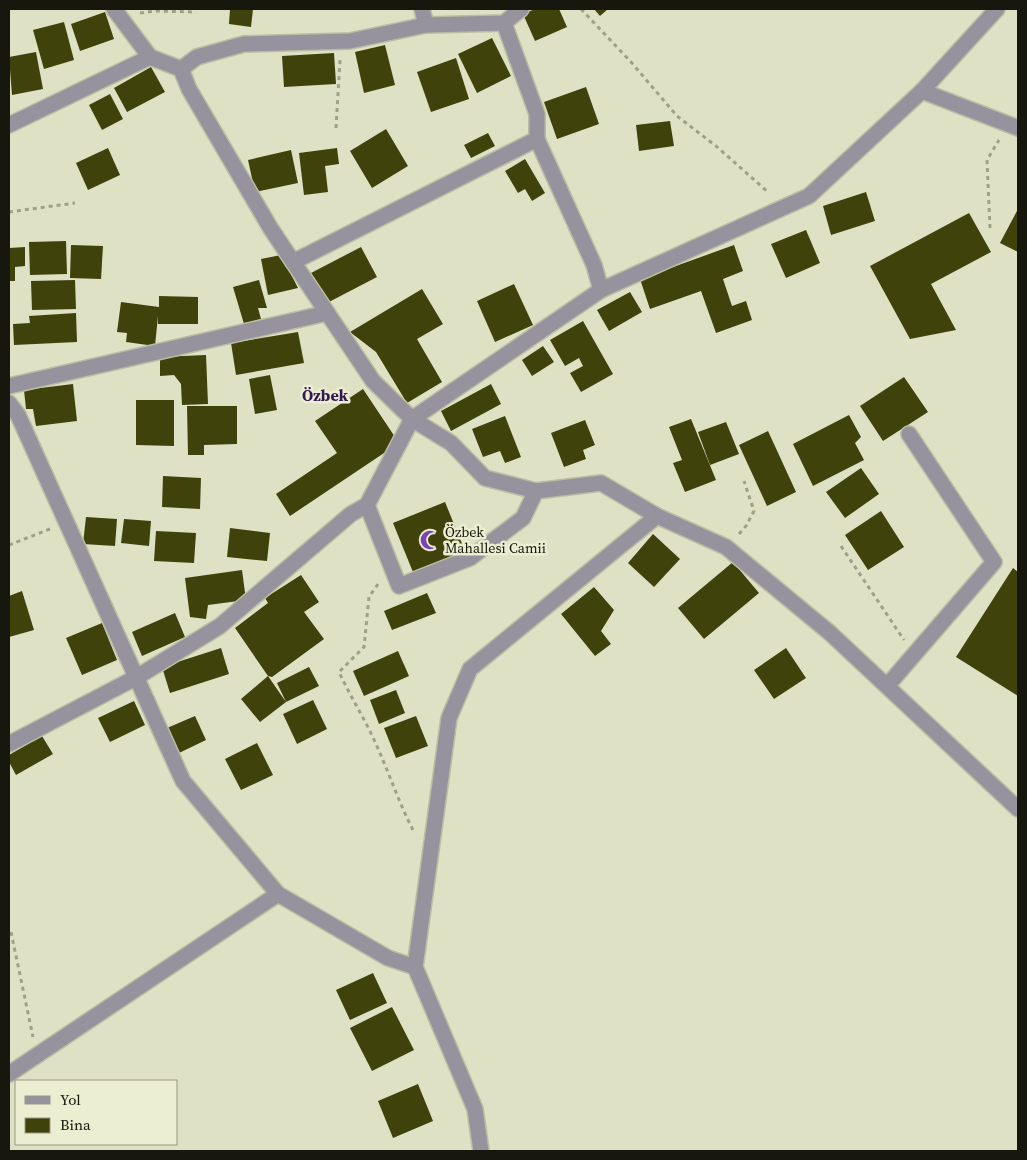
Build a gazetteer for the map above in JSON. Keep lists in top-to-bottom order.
{
  "districts": ["Özbek"],
  "places": {
    "mosque": ["Özbek Mahallesi Camii"]
  },
  "legend": ["Yol", "Bina"]
}
